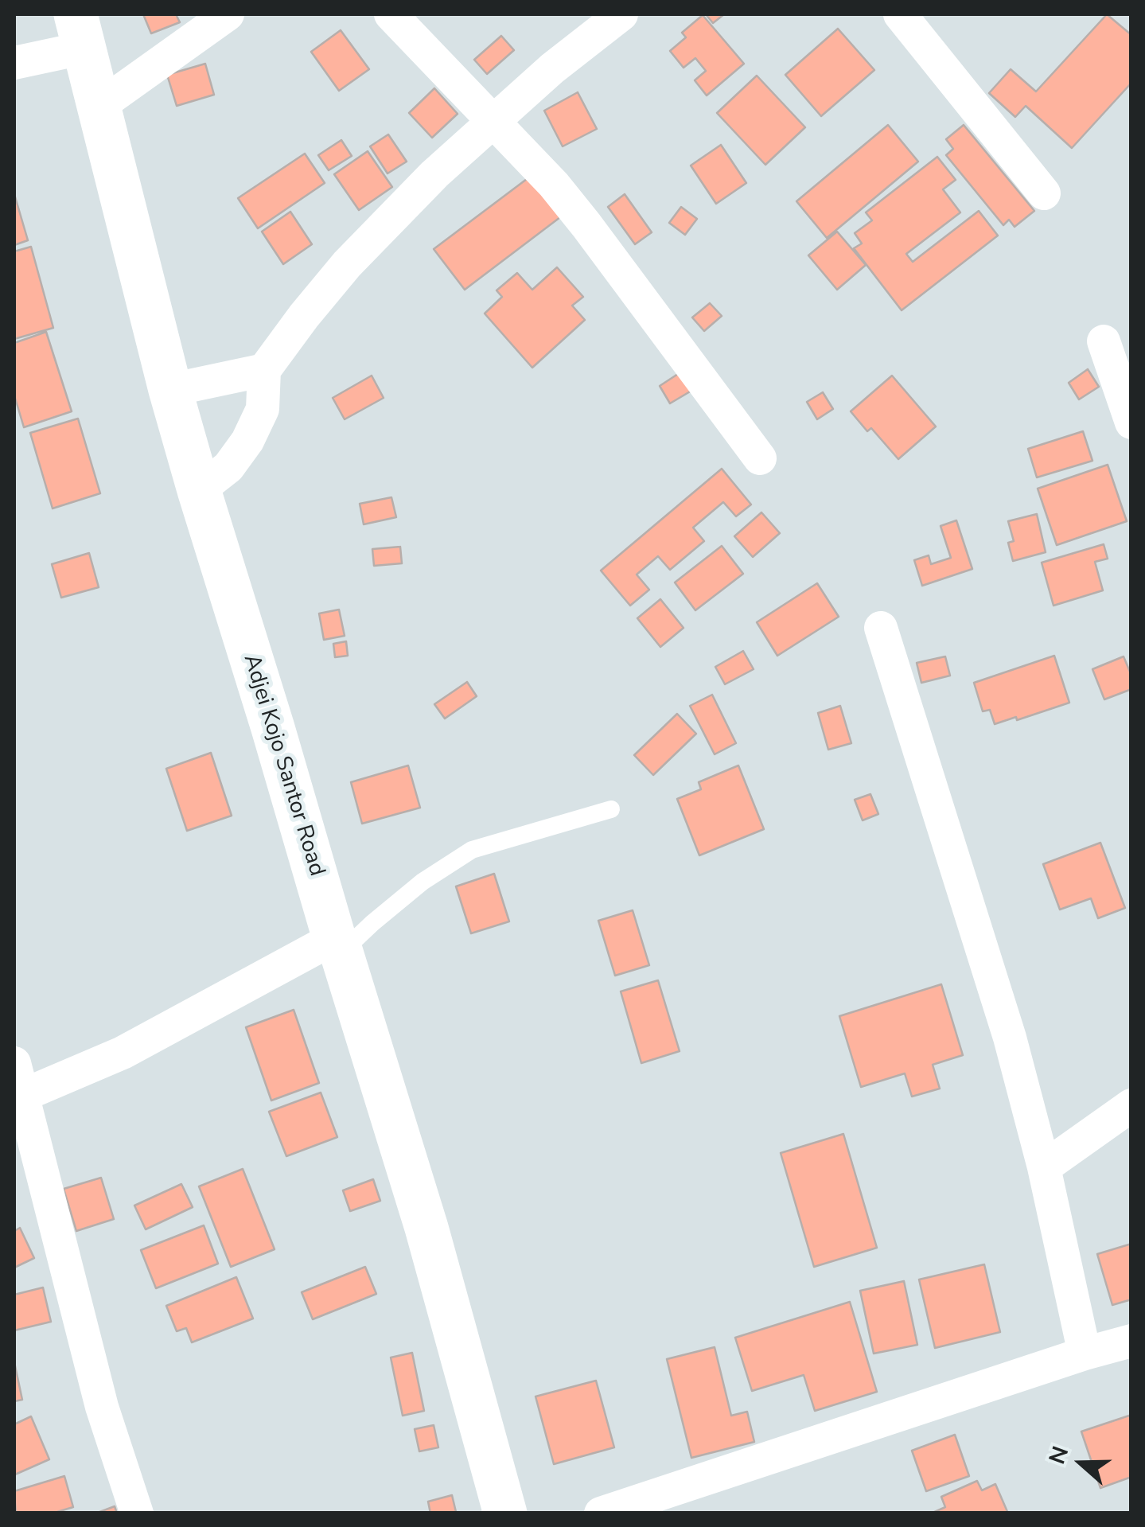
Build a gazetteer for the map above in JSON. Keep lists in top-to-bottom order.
{
  "streets": {
    "street": ["Adjei Kojo Santor Road"]
  },
  "north": "left"
}
